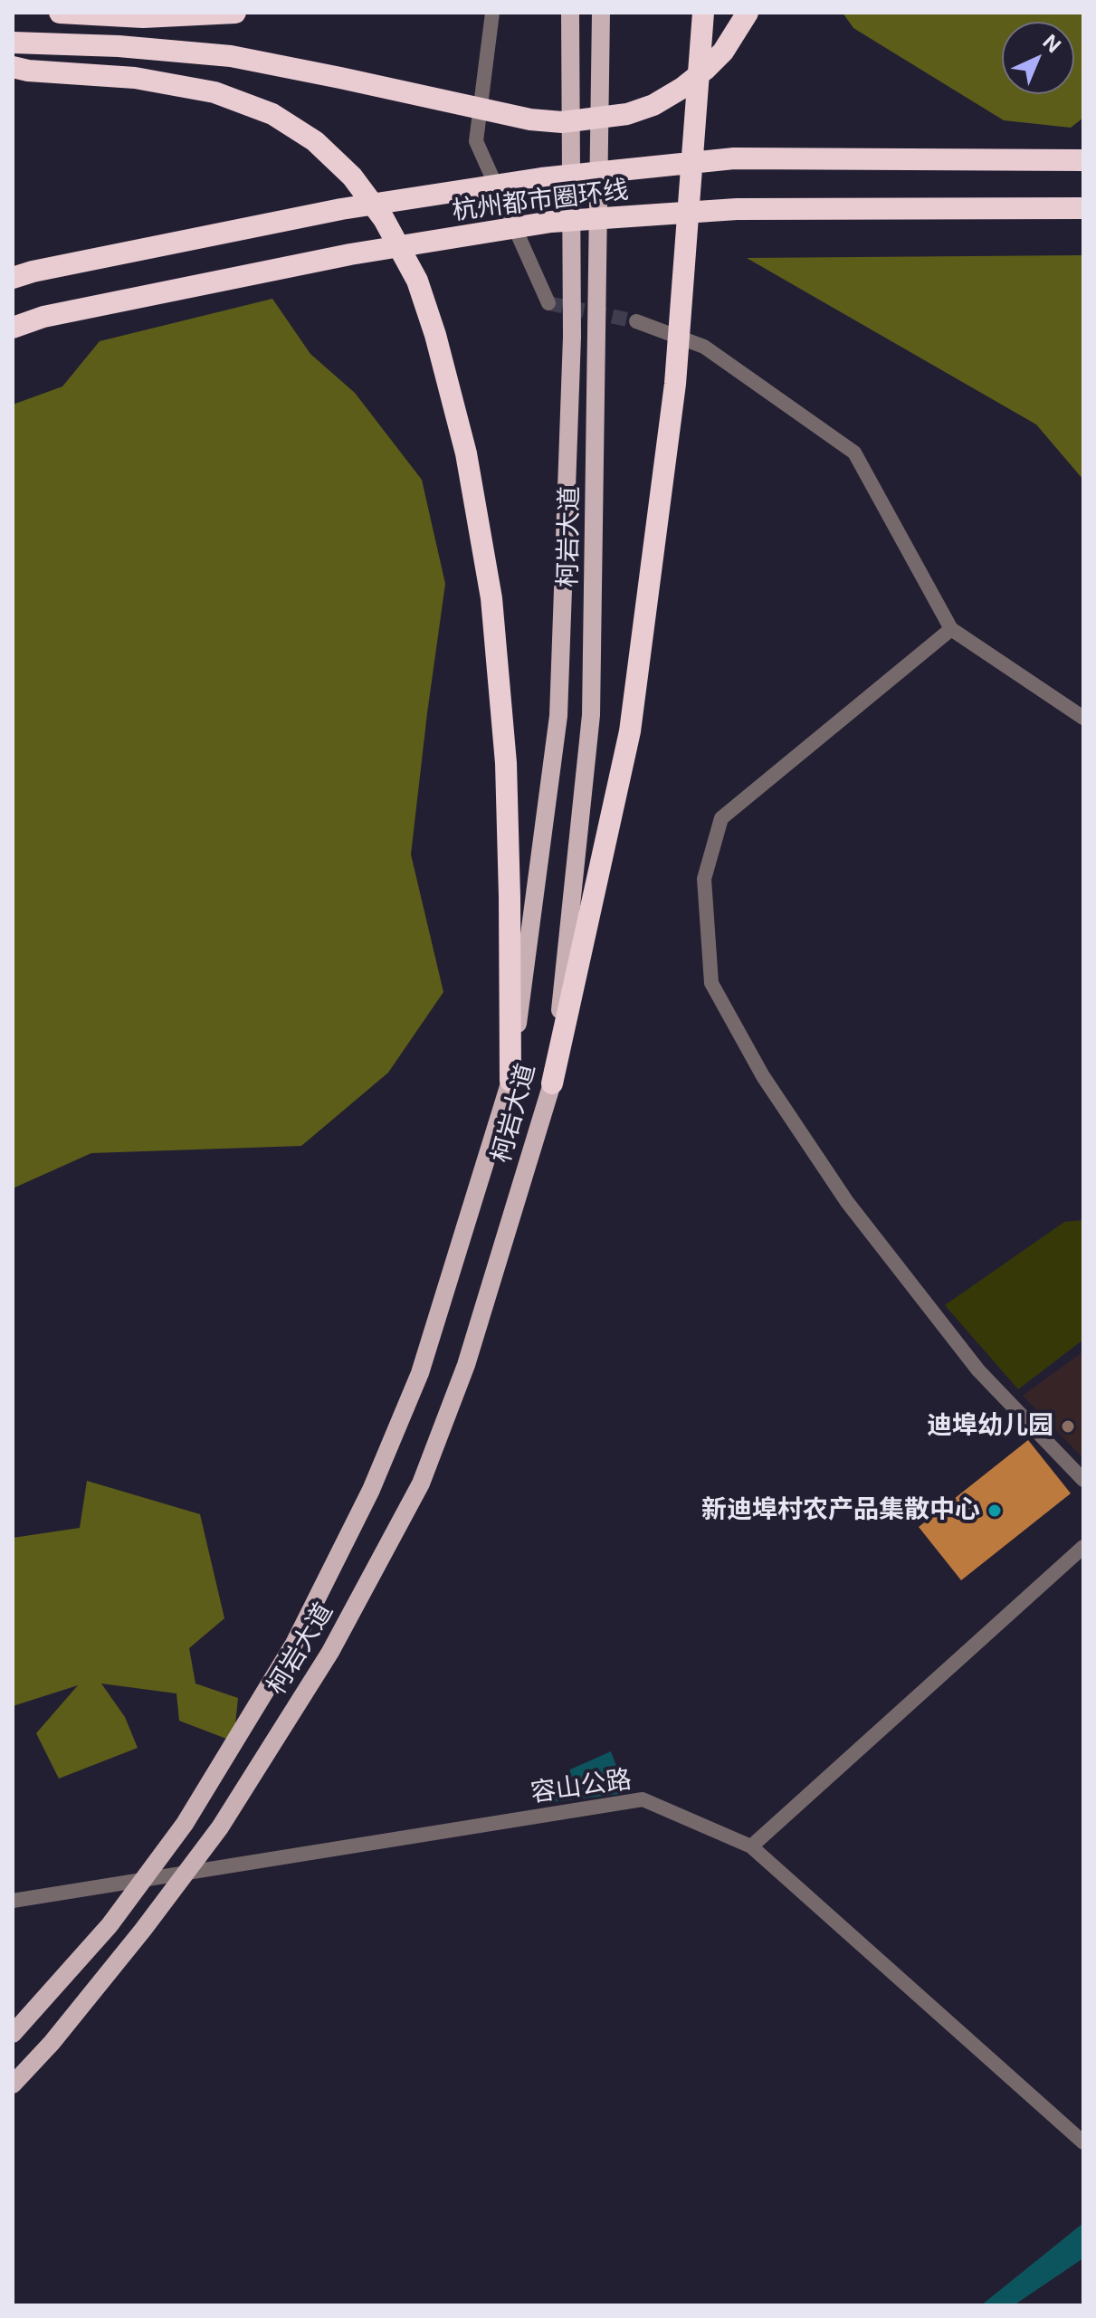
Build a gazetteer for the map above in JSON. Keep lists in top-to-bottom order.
{
  "streets": {
    "highway": ["杭州都市圈环线"],
    "main road": ["柯岩大道"],
    "street": ["容山公路"]
  },
  "places": ["迪埠幼儿园", "新迪埠村农产品集散中心"],
  "north": "top right"
}
